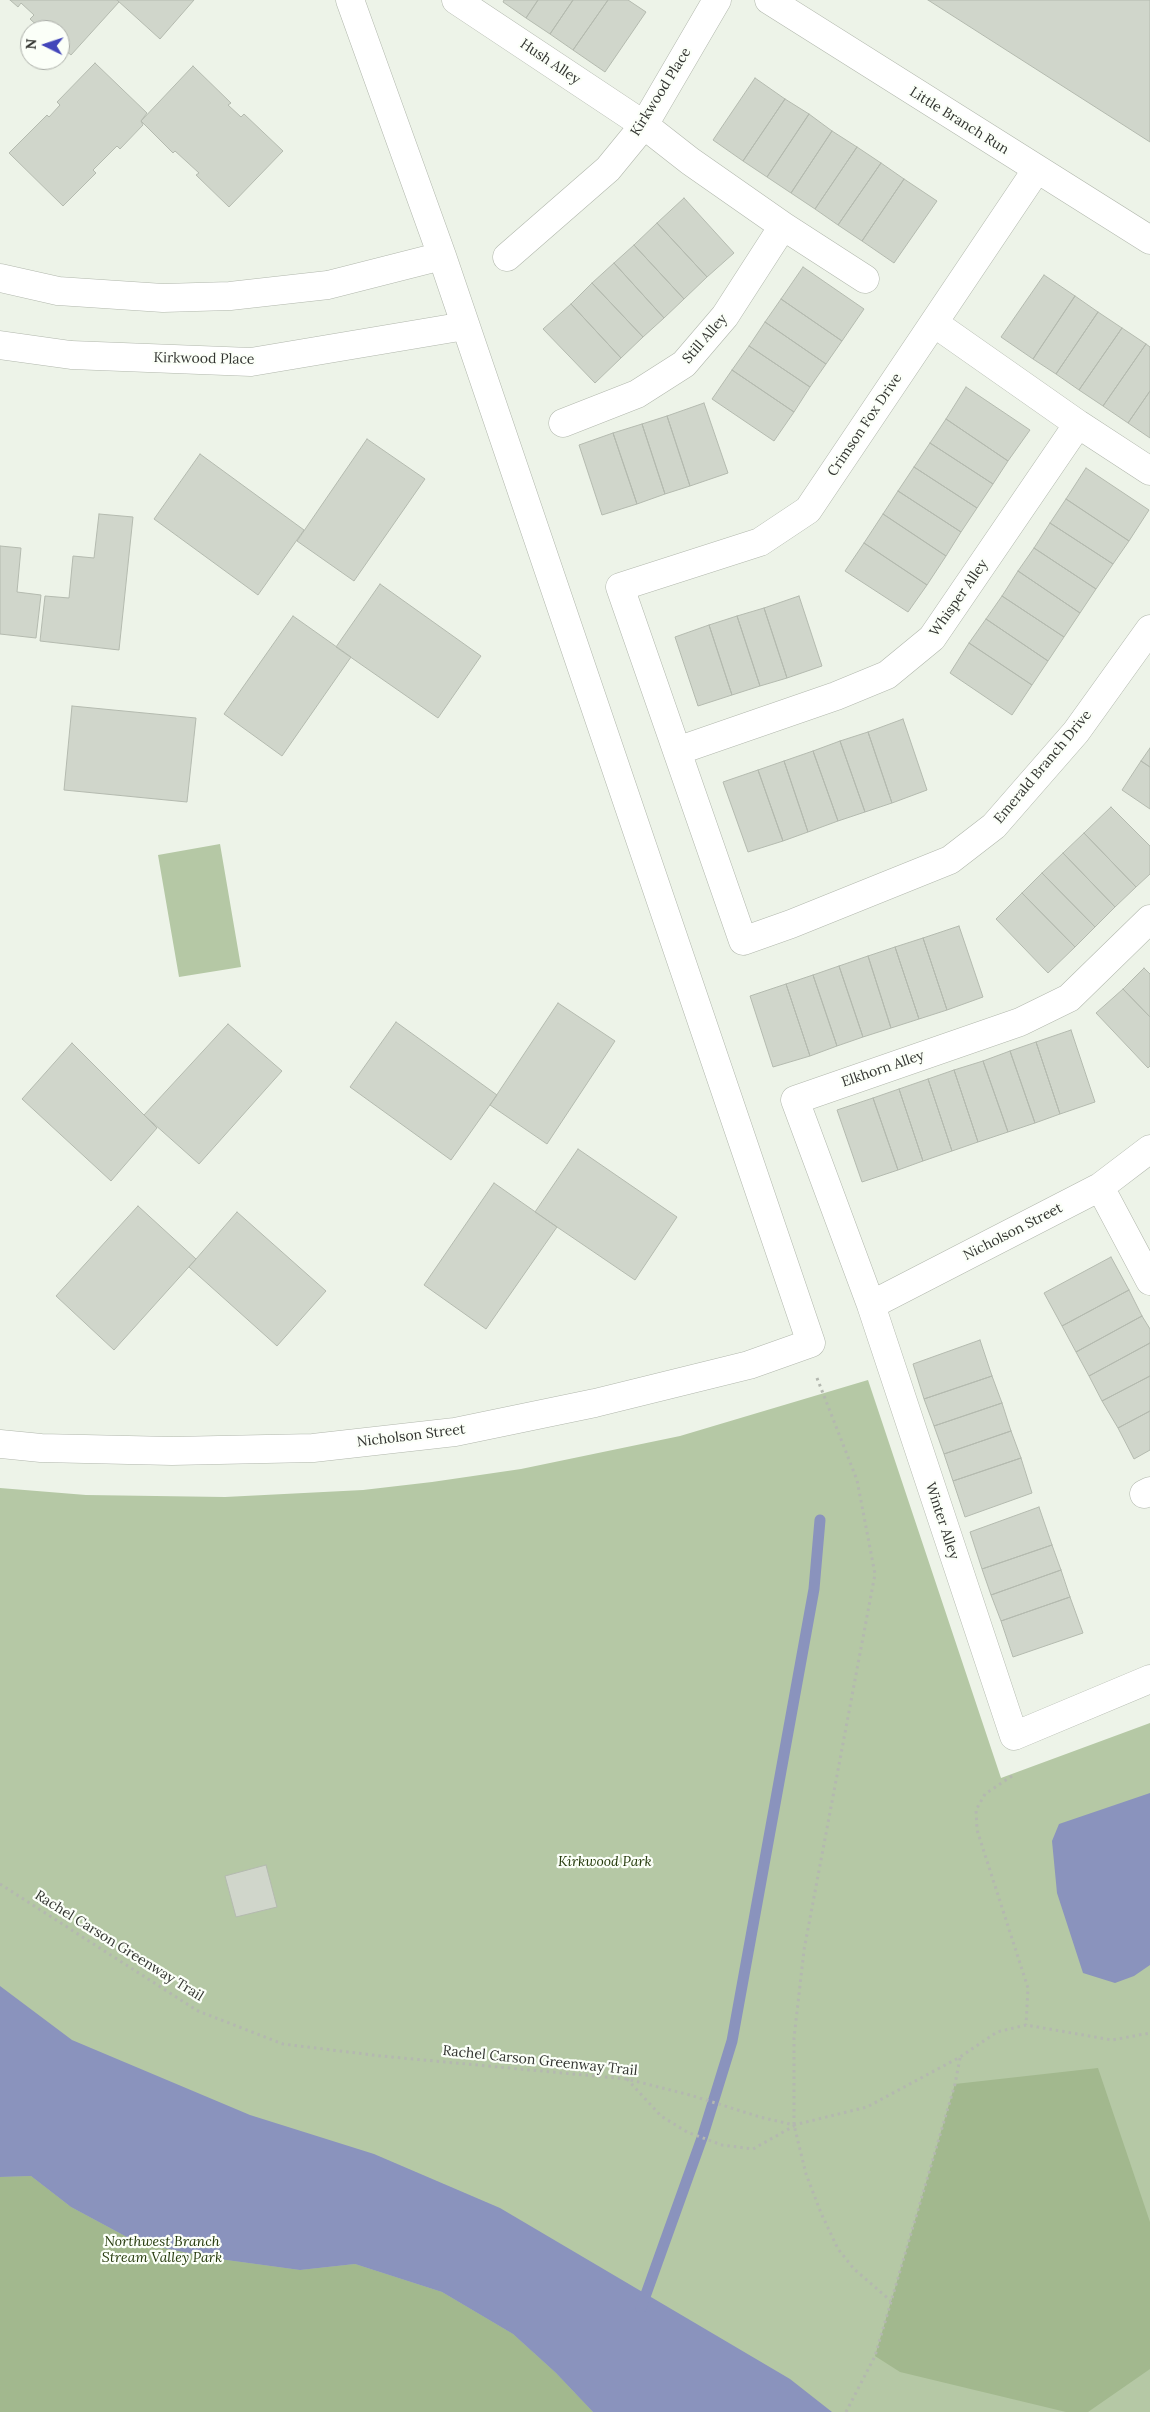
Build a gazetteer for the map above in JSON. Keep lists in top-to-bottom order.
{
  "streets": {
    "street": [
      "Hush Alley",
      "Kirkwood Place",
      "Little Branch Run",
      "Still Alley",
      "Crimson Fox Drive",
      "Whisper Alley",
      "Emerald Branch Drive",
      "Elkhorn Alley",
      "Nicholson Street",
      "Winter Alley"
    ],
    "path": ["Rachel Carson Greenway Trail"]
  },
  "crossings": [
    ["Hush Alley", "Kirkwood Place"],
    ["Little Branch Run", "Crimson Fox Drive"],
    ["Crimson Fox Drive", "Whisper Alley"],
    ["Crimson Fox Drive", "Emerald Branch Drive"],
    ["Whisper Alley", "Emerald Branch Drive"],
    ["Elkhorn Alley", "Nicholson Street"],
    ["Elkhorn Alley", "Winter Alley"],
    ["Nicholson Street", "Winter Alley"]
  ],
  "parks": ["Kirkwood Park", "Northwest Branch Stream Valley Park"],
  "north": "left"
}
